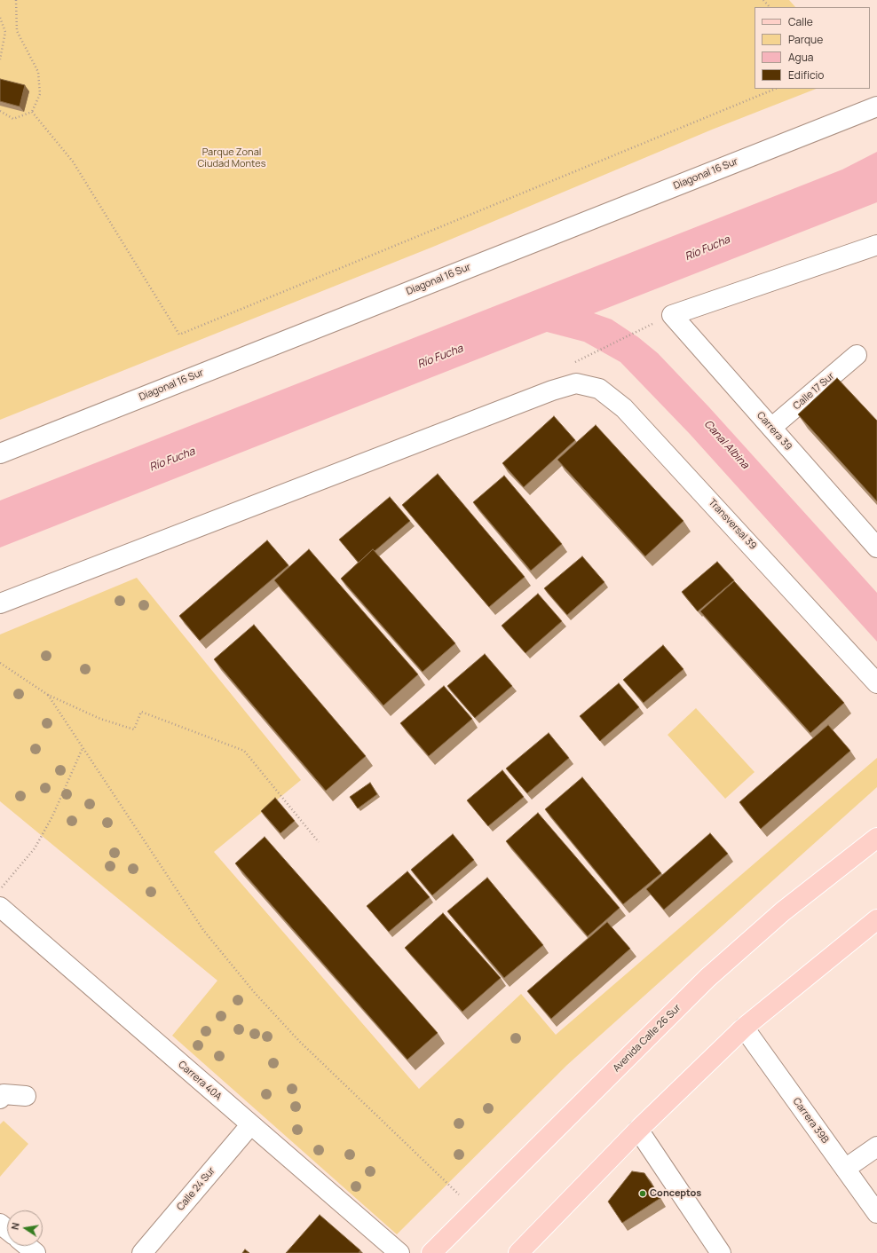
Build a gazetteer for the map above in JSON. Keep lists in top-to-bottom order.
{
  "streets": {
    "main road": ["Avenida Calle 26 Sur"],
    "street": [
      "Diagonal 16 Sur",
      "Calle 17 Sur",
      "Carrera 39",
      "Transversal 39",
      "Carrera 40A",
      "Carrera 39B",
      "Calle 24 Sur"
    ]
  },
  "crossings": [
    ["Calle 17 Sur", "Carrera 39"],
    ["Carrera 40A", "Calle 24 Sur"]
  ],
  "water": ["Río Fucha", "Canal Albina"],
  "parks": ["Parque Zonal Ciudad Montes"],
  "places": ["Conceptos"],
  "legend": [
    "Calle",
    "Parque",
    "Agua",
    "Edificio"
  ],
  "north": "left"
}
